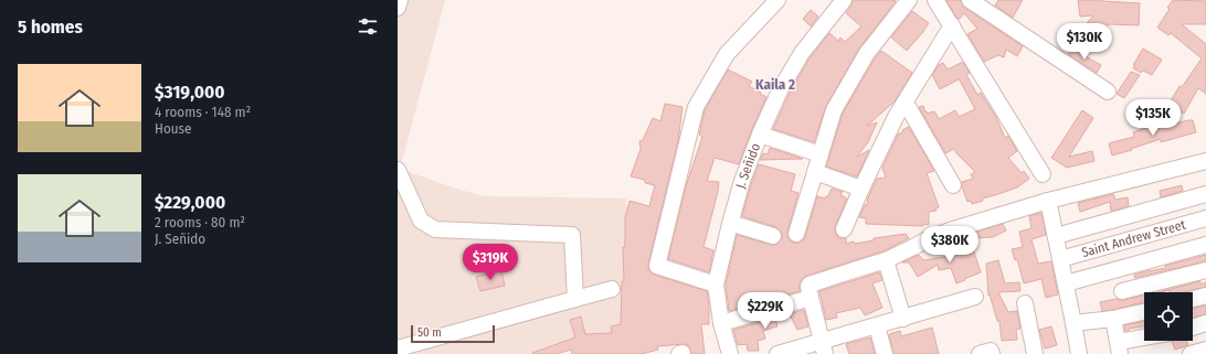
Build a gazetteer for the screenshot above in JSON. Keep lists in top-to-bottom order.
{
  "streets": {
    "street": ["J. Señido", "Saint Andrew Street"]
  },
  "districts": ["Kaila 2"],
  "scale_bar": "50 m",
  "page": {
    "heading": "5 homes",
    "price": [
      "$130K",
      "$135K",
      "$380K",
      "$319K",
      "$229K"
    ],
    "list": [
      {
        "name": "$319,000",
        "note": "4 rooms · 148 m² · House"
      },
      {
        "name": "$229,000",
        "note": "2 rooms · 80 m² · J. Señido"
      }
    ],
    "scale": "50 m"
  }
}
